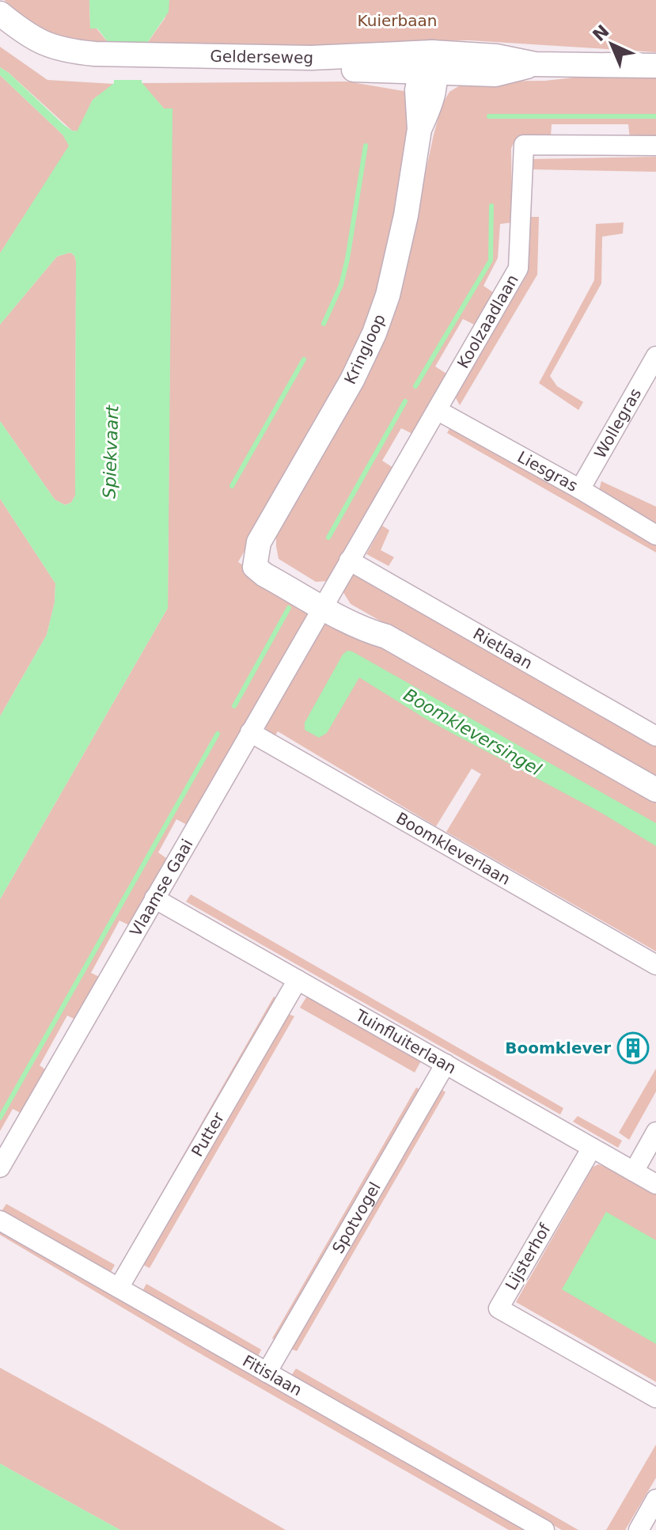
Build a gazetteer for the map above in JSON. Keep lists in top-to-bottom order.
{
  "streets": {
    "street": [
      "Gelderseweg",
      "Koolzaadlaan",
      "Kringloop",
      "Wollegras",
      "Liesgras",
      "Rietlaan",
      "Boomkleverlaan",
      "Vlaamse Gaai",
      "Tuinfluiterlaan",
      "Putter",
      "Spotvogel",
      "Lijsterhof",
      "Fitislaan"
    ]
  },
  "crossings": [
    ["Gelderseweg", "Kringloop"],
    ["Koolzaadlaan", "Kringloop"],
    ["Koolzaadlaan", "Liesgras"],
    ["Koolzaadlaan", "Rietlaan"],
    ["Koolzaadlaan", "Vlaamse Gaai"],
    ["Kringloop", "Vlaamse Gaai"],
    ["Wollegras", "Liesgras"],
    ["Boomkleverlaan", "Vlaamse Gaai"],
    ["Vlaamse Gaai", "Tuinfluiterlaan"],
    ["Tuinfluiterlaan", "Putter"],
    ["Tuinfluiterlaan", "Spotvogel"],
    ["Tuinfluiterlaan", "Lijsterhof"],
    ["Putter", "Fitislaan"],
    ["Spotvogel", "Fitislaan"]
  ],
  "water": ["Spiekvaart", "Boomkleversingel"],
  "parks": ["Kuierbaan"],
  "places": {
    "building": ["Boomklever"]
  },
  "north": "top left"
}
